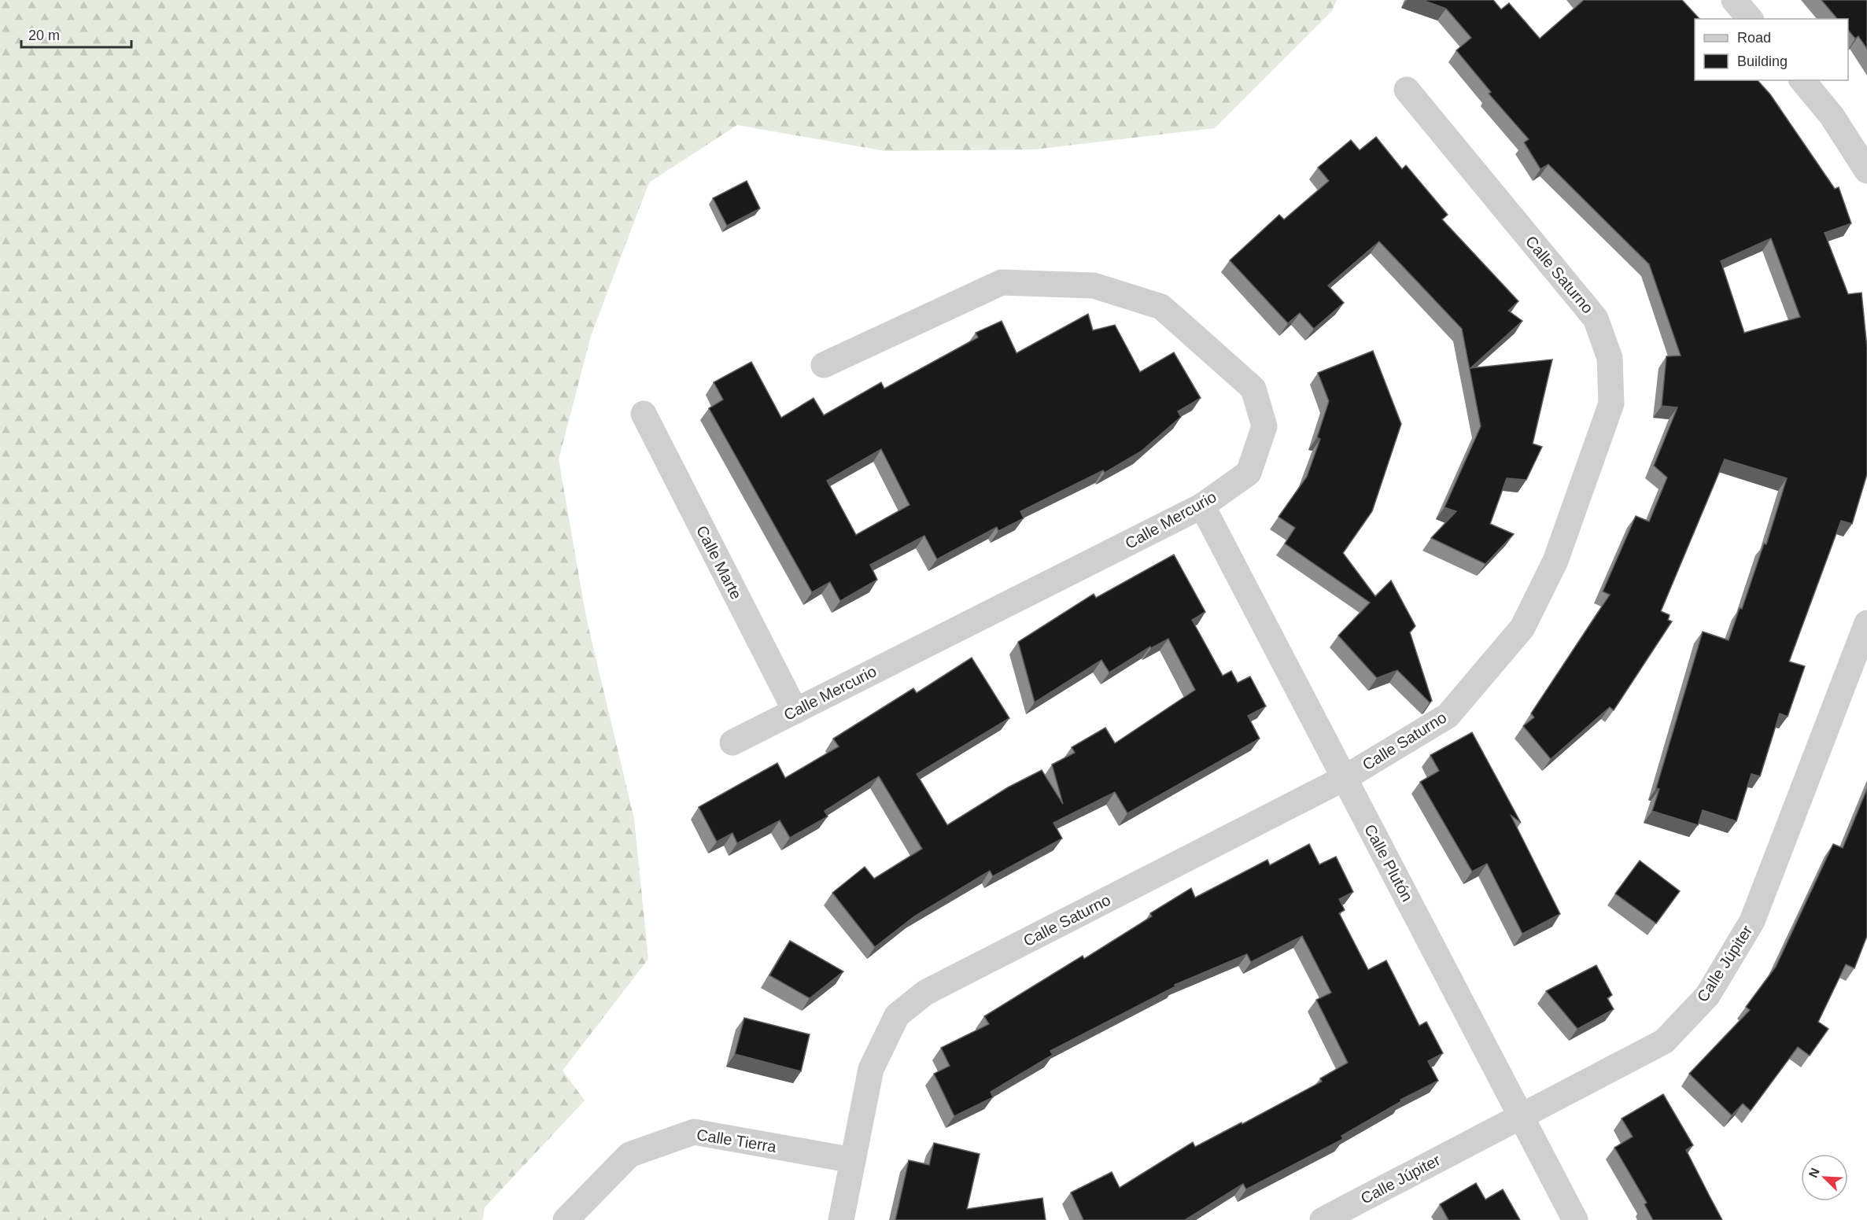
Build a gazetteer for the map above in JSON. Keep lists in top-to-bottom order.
{
  "streets": {
    "street": [
      "Calle Saturno",
      "Calle Mercurio",
      "Calle Marte",
      "Calle Plutón",
      "Calle Júpiter",
      "Calle Tierra"
    ]
  },
  "crossings": [
    ["Calle Saturno", "Calle Plutón"],
    ["Calle Saturno", "Calle Tierra"],
    ["Calle Mercurio", "Calle Marte"],
    ["Calle Mercurio", "Calle Plutón"],
    ["Calle Plutón", "Calle Júpiter"]
  ],
  "legend": ["Road", "Building"],
  "scale_bar": "20 m",
  "north": "top left"
}
